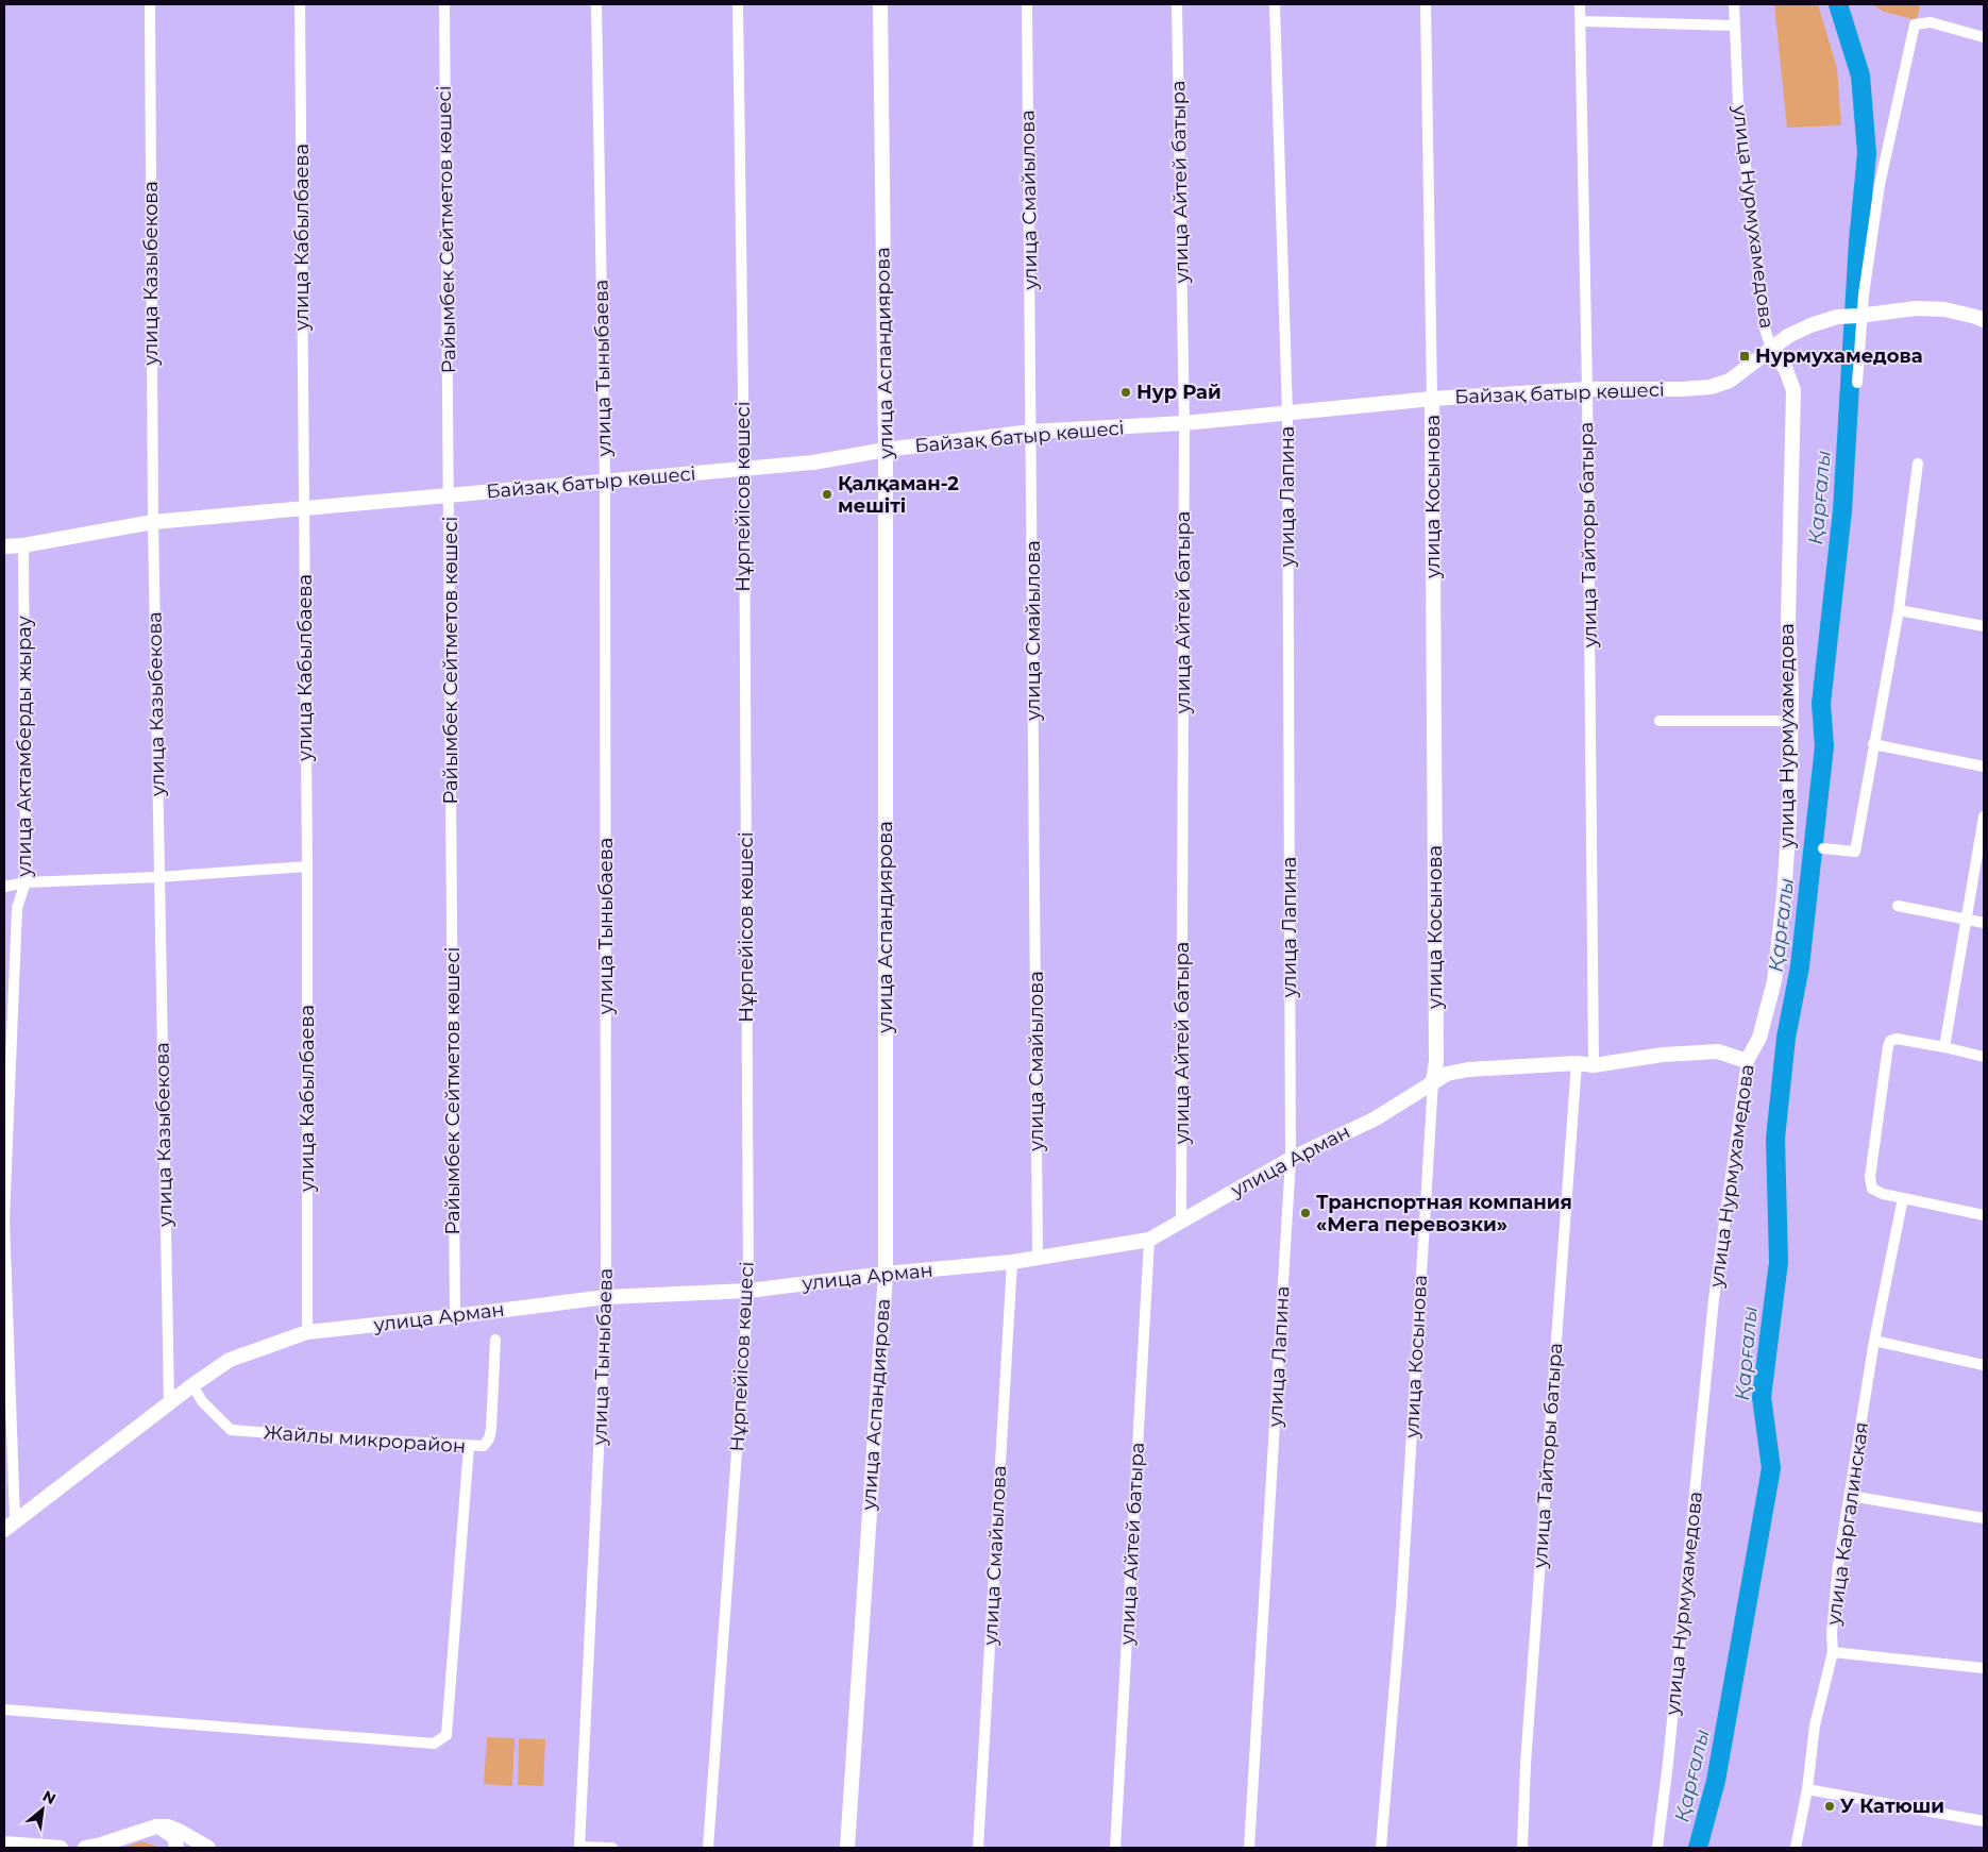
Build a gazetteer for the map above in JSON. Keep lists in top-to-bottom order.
{
  "streets": {
    "street": [
      "улица Айтей батыра",
      "улица Смайылова",
      "улица Нурмухамедова",
      "Райымбек Сейтметов көшесі",
      "улица Кабылбаева",
      "улица Казыбекова",
      "улица Аспандиярова",
      "улица Тыныбаева",
      "Байзақ батыр көшесі",
      "Нұрпейісов көшесі",
      "улица Лапина",
      "улица Косынова",
      "улица Тайторы батыра",
      "улица Актамберды жырау",
      "улица Арман",
      "Жайлы микрорайон",
      "улица Каргалинская"
    ]
  },
  "crossings": [
    ["улица Айтей батыра", "Байзақ батыр көшесі"],
    ["улица Айтей батыра", "улица Арман"],
    ["улица Смайылова", "Байзақ батыр көшесі"],
    ["улица Смайылова", "улица Арман"],
    ["улица Нурмухамедова", "Байзақ батыр көшесі"],
    ["улица Нурмухамедова", "улица Арман"],
    ["Райымбек Сейтметов көшесі", "Байзақ батыр көшесі"],
    ["Райымбек Сейтметов көшесі", "улица Арман"],
    ["улица Кабылбаева", "Байзақ батыр көшесі"],
    ["улица Кабылбаева", "улица Арман"],
    ["улица Казыбекова", "Байзақ батыр көшесі"],
    ["улица Казыбекова", "улица Арман"],
    ["улица Аспандиярова", "Байзақ батыр көшесі"],
    ["улица Аспандиярова", "улица Арман"],
    ["улица Тыныбаева", "Байзақ батыр көшесі"],
    ["улица Тыныбаева", "улица Арман"],
    ["Байзақ батыр көшесі", "Нұрпейісов көшесі"],
    ["Байзақ батыр көшесі", "улица Лапина"],
    ["Байзақ батыр көшесі", "улица Косынова"],
    ["Байзақ батыр көшесі", "улица Тайторы батыра"],
    ["Байзақ батыр көшесі", "улица Актамберды жырау"],
    ["Нұрпейісов көшесі", "улица Арман"],
    ["улица Лапина", "улица Арман"],
    ["улица Косынова", "улица Арман"],
    ["улица Тайторы батыра", "улица Арман"],
    ["улица Актамберды жырау", "улица Арман"],
    ["улица Арман", "Жайлы микрорайон"]
  ],
  "water": ["Қарғалы"],
  "places": {
    "transit": ["Нурмухамедова"],
    "other": [
      "Нур Рай",
      "Қалқаман-2 мешіті",
      "Транспортная компания «Мега перевозки»",
      "У Катюши"
    ]
  },
  "north": "top right"
}
